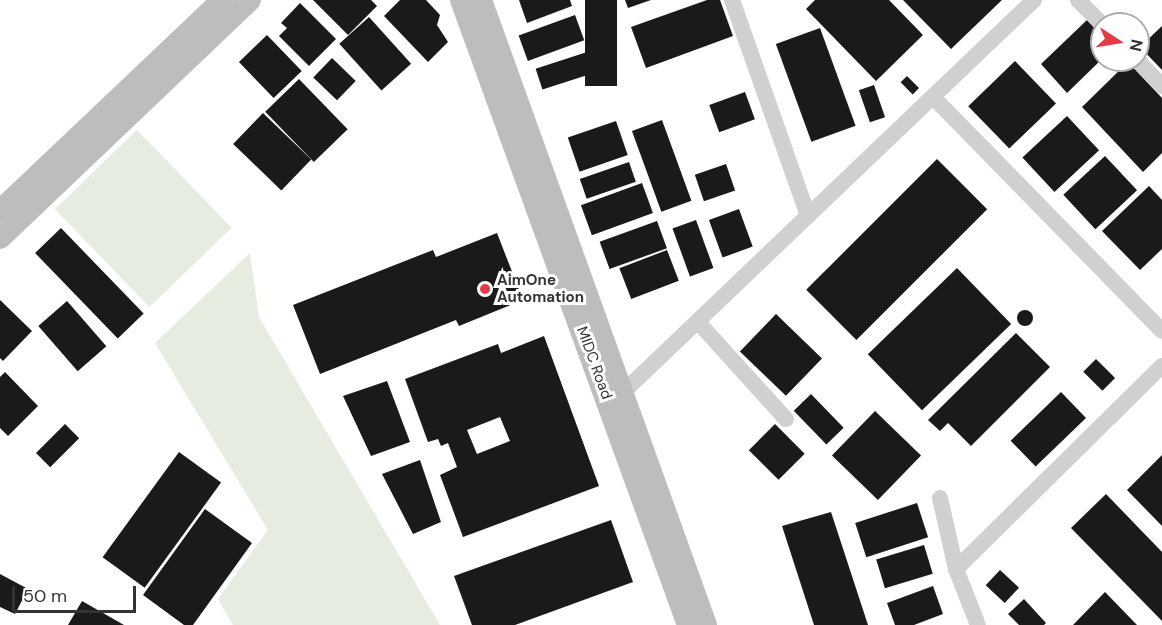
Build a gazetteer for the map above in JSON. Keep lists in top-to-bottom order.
{
  "streets": {
    "main road": ["MIDC Road"]
  },
  "places": ["AimOne Automation"],
  "scale_bar": "50 m",
  "north": "right"
}
